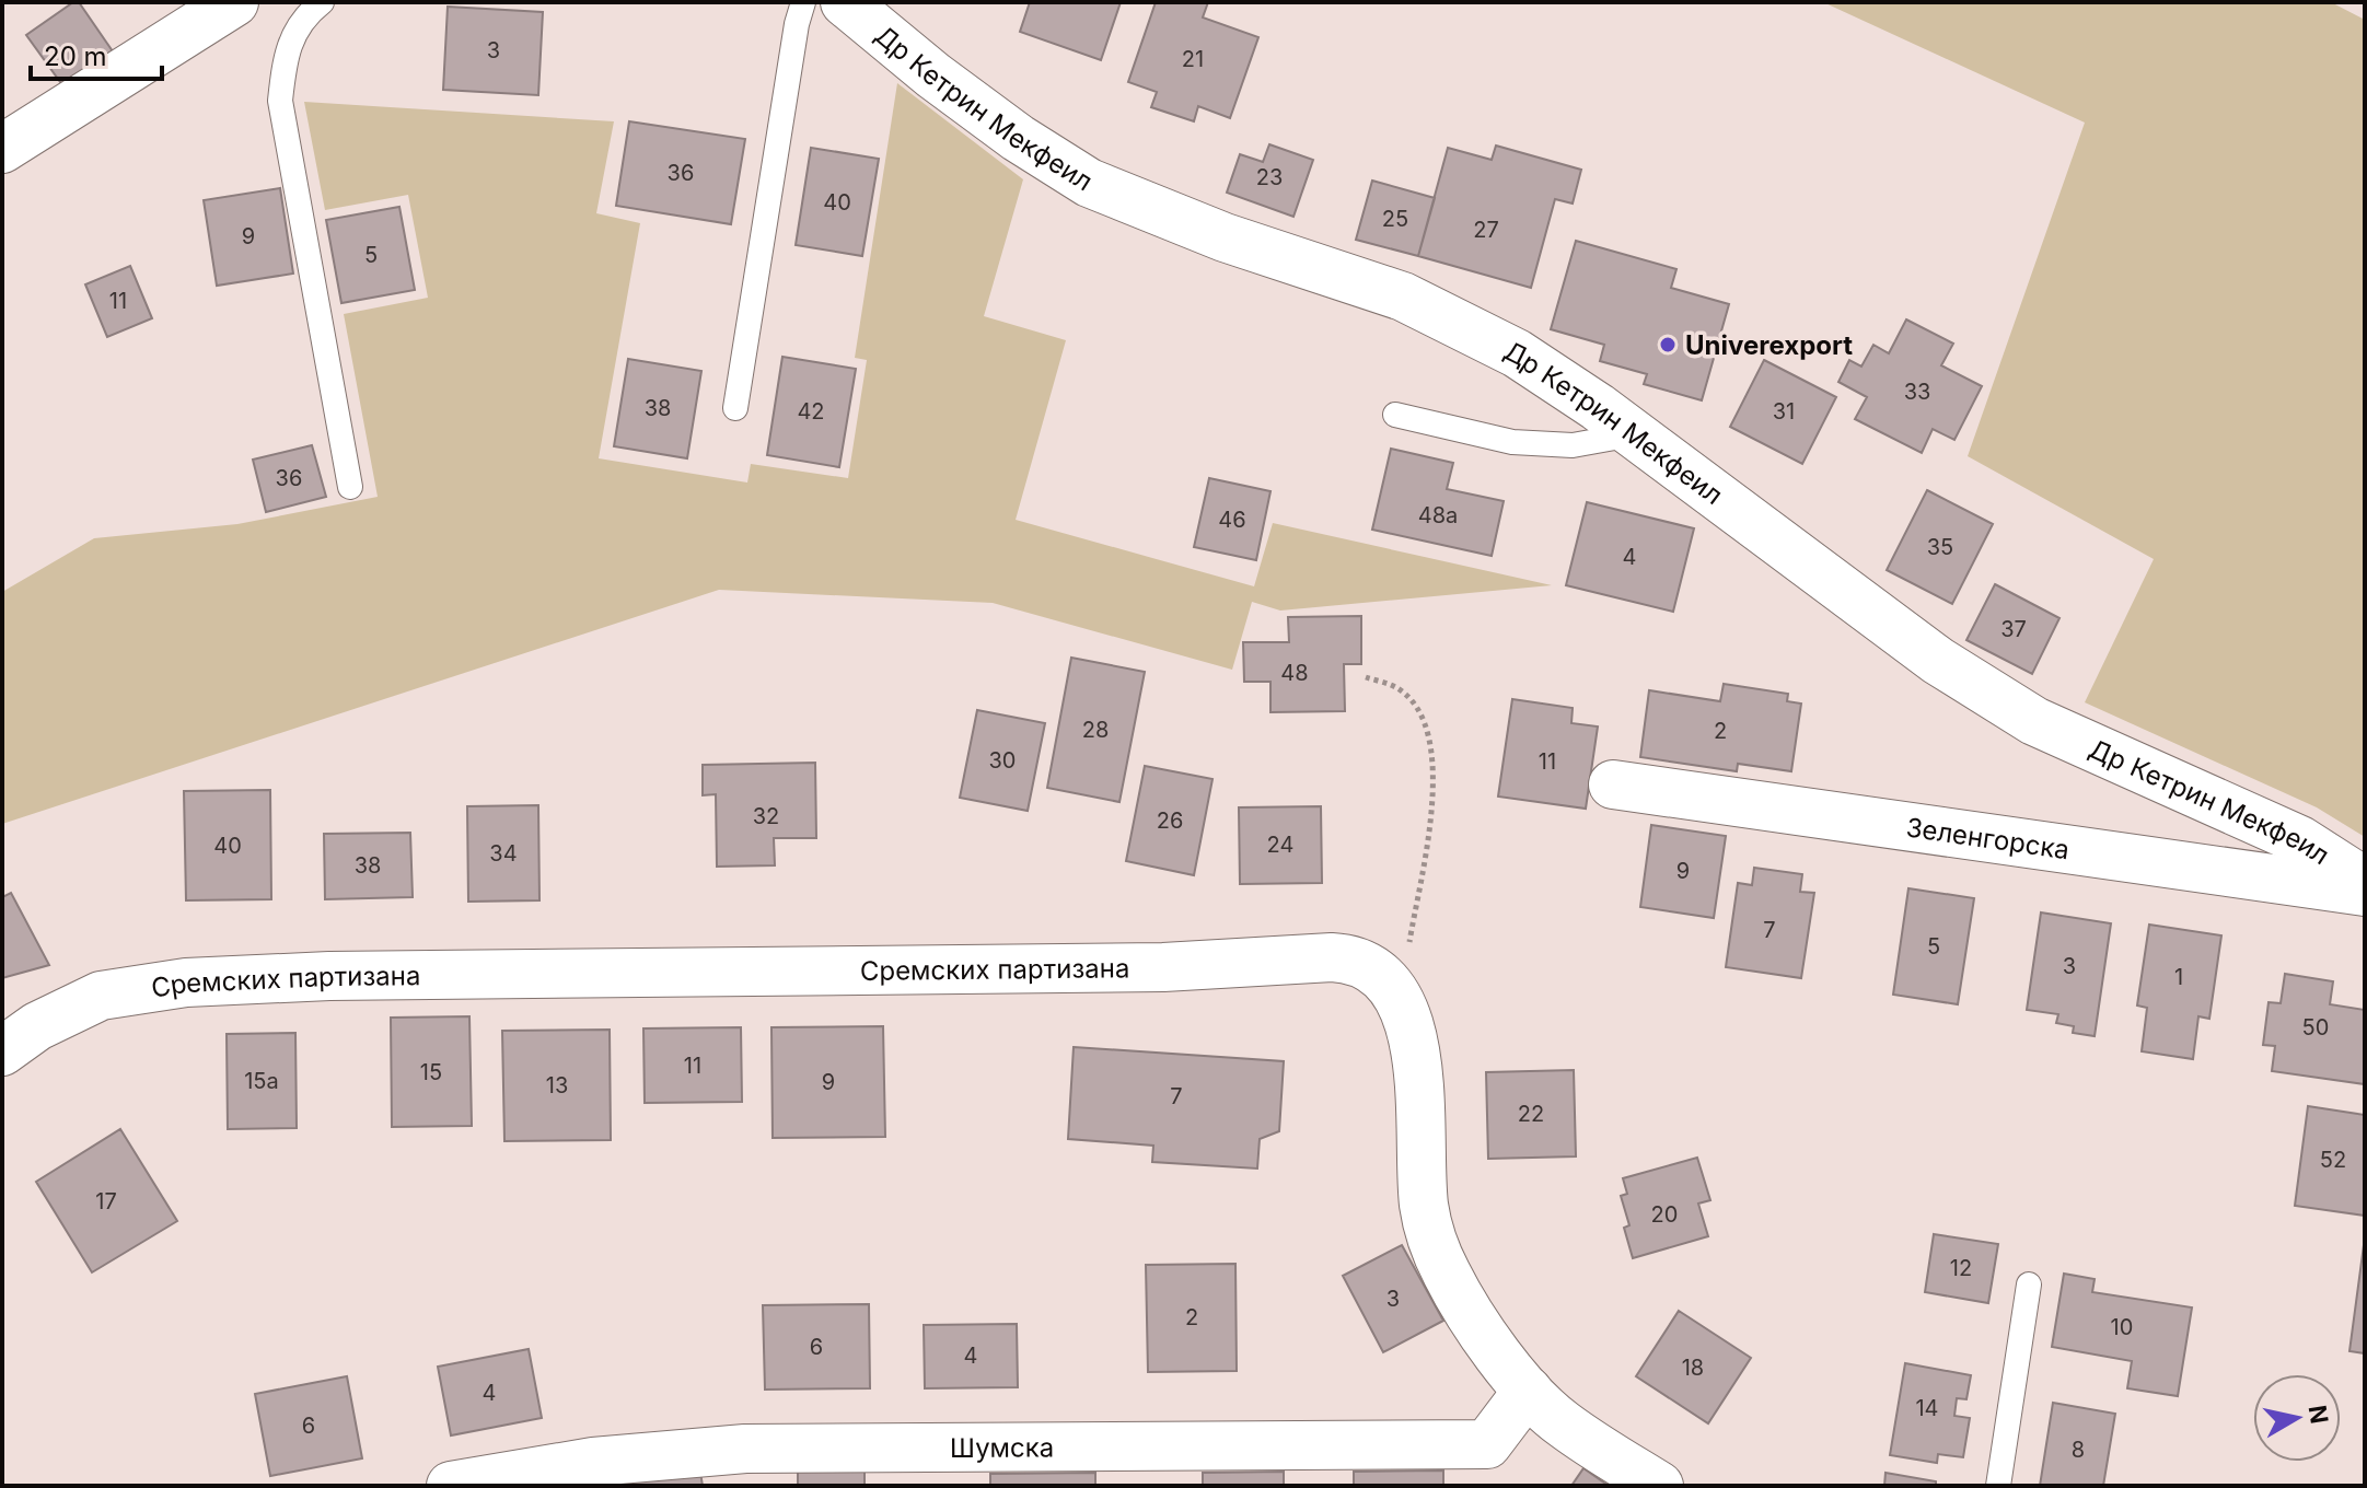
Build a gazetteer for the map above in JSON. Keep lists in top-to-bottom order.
{
  "streets": {
    "street": [
      "Др Кетрин Мекфеил",
      "Зеленгорска",
      "Сремских партизана",
      "Шумска"
    ]
  },
  "crossings": [
    ["Сремских партизана", "Шумска"]
  ],
  "places": ["Univerexport"],
  "house_numbers": [
    "3",
    "21",
    "36",
    "23",
    "40",
    "25",
    "27",
    "9",
    "5",
    "11",
    "33",
    "38",
    "42",
    "31",
    "36",
    "48a",
    "46",
    "35",
    "4",
    "37",
    "48",
    "28",
    "2",
    "30",
    "11",
    "32",
    "26",
    "24",
    "40",
    "34",
    "38",
    "9",
    "7",
    "5",
    "3",
    "1",
    "50",
    "11",
    "15",
    "15a",
    "9",
    "13",
    "7",
    "22",
    "52",
    "17",
    "20",
    "12",
    "3",
    "2",
    "10",
    "6",
    "4",
    "18",
    "4",
    "14",
    "6",
    "8"
  ],
  "scale_bar": "20 m",
  "north": "right"
}
